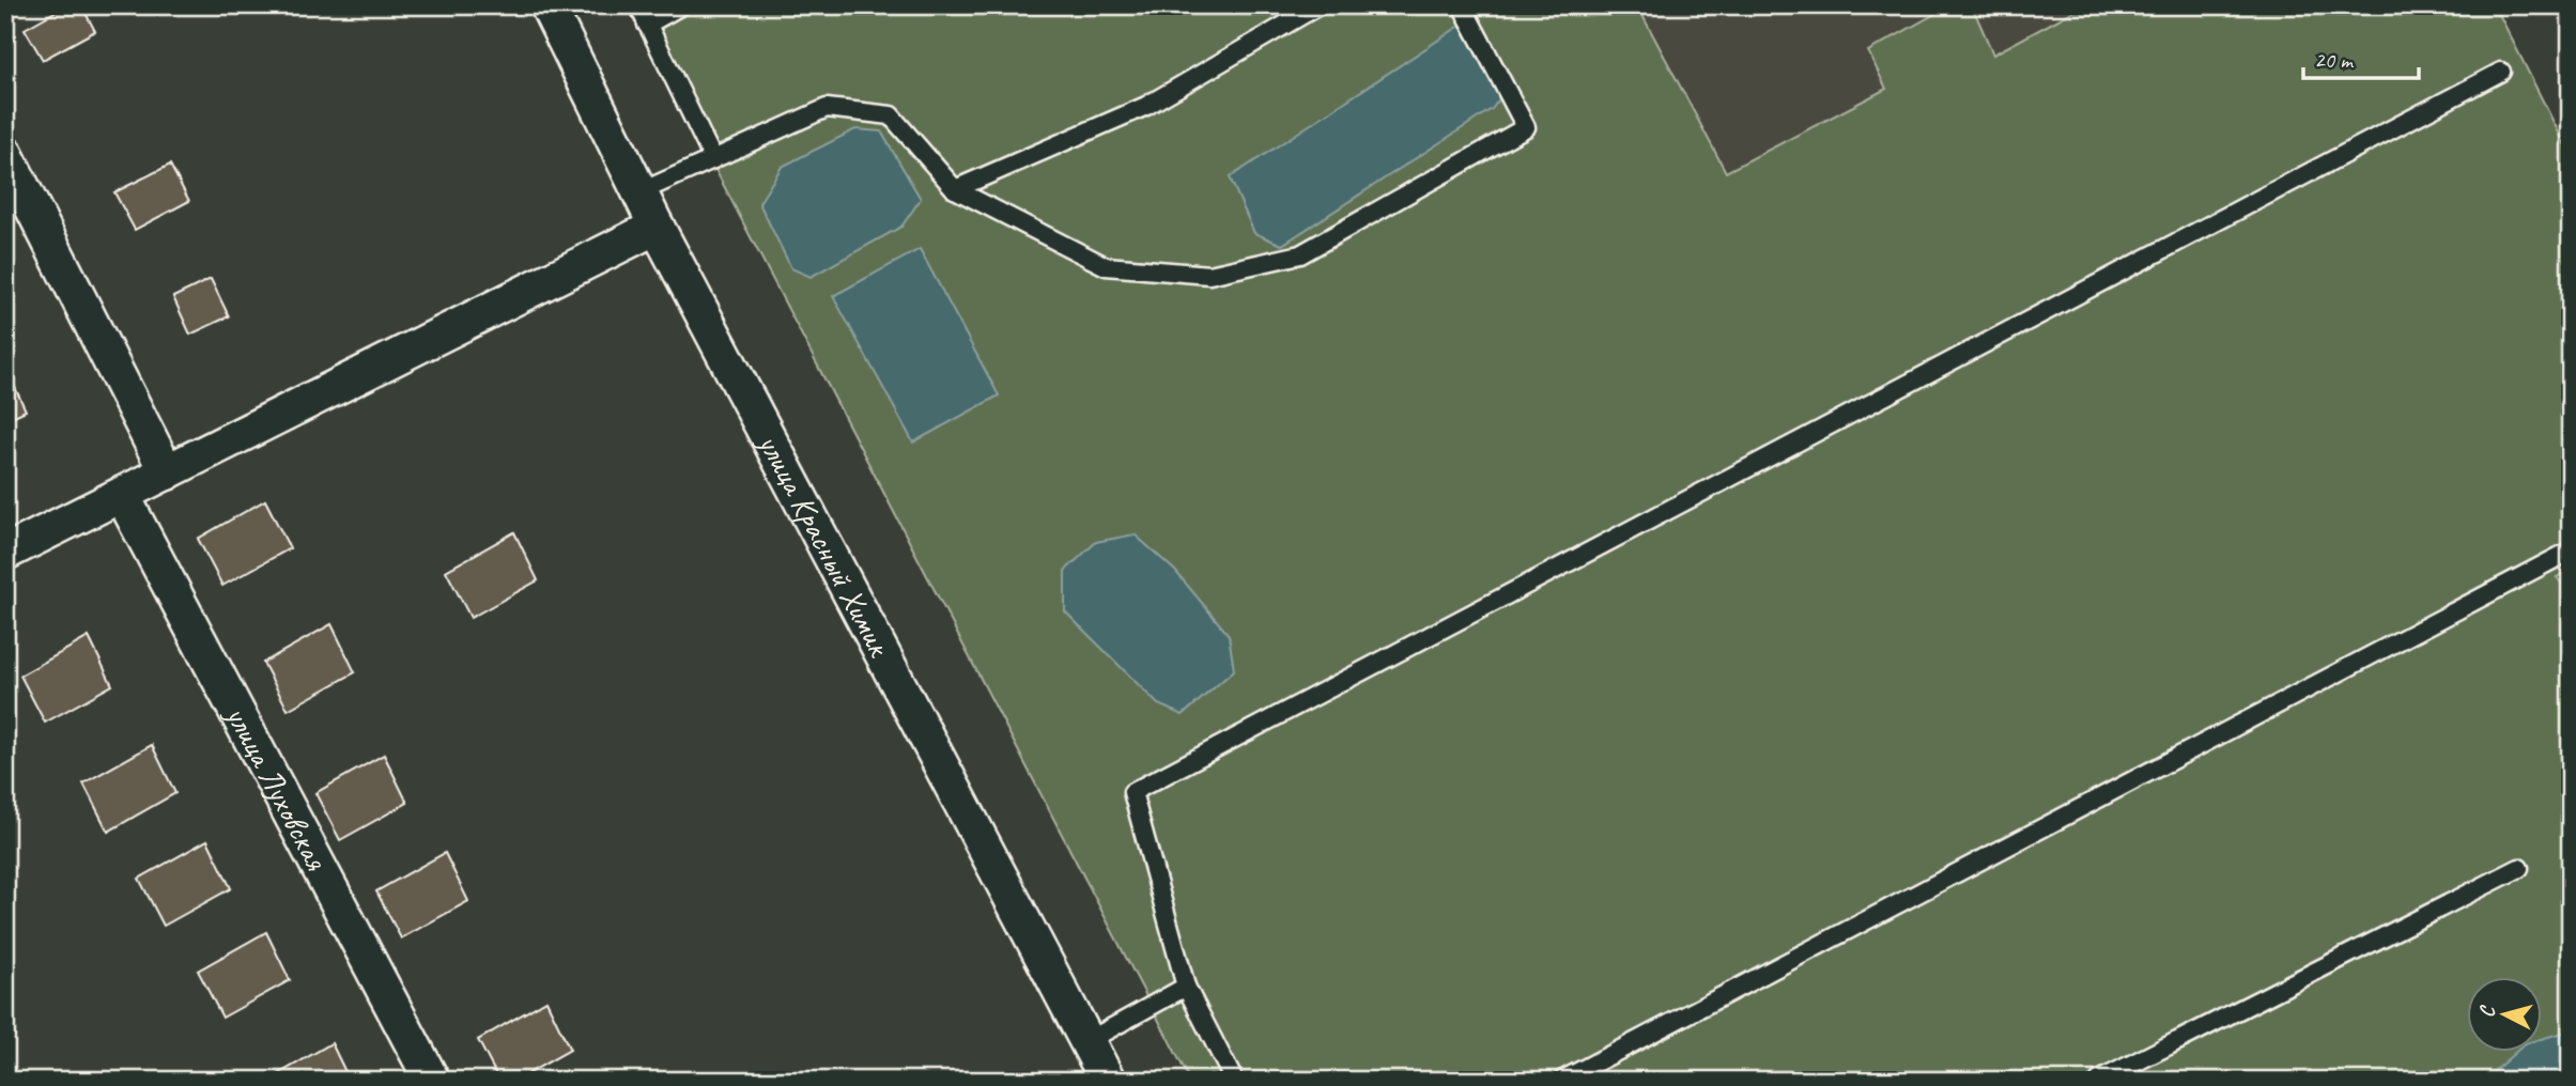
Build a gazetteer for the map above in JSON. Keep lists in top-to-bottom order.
{
  "streets": {
    "street": ["улица Красный Химик", "улица Луховская"]
  },
  "scale_bar": "20 m",
  "north": "left"
}
